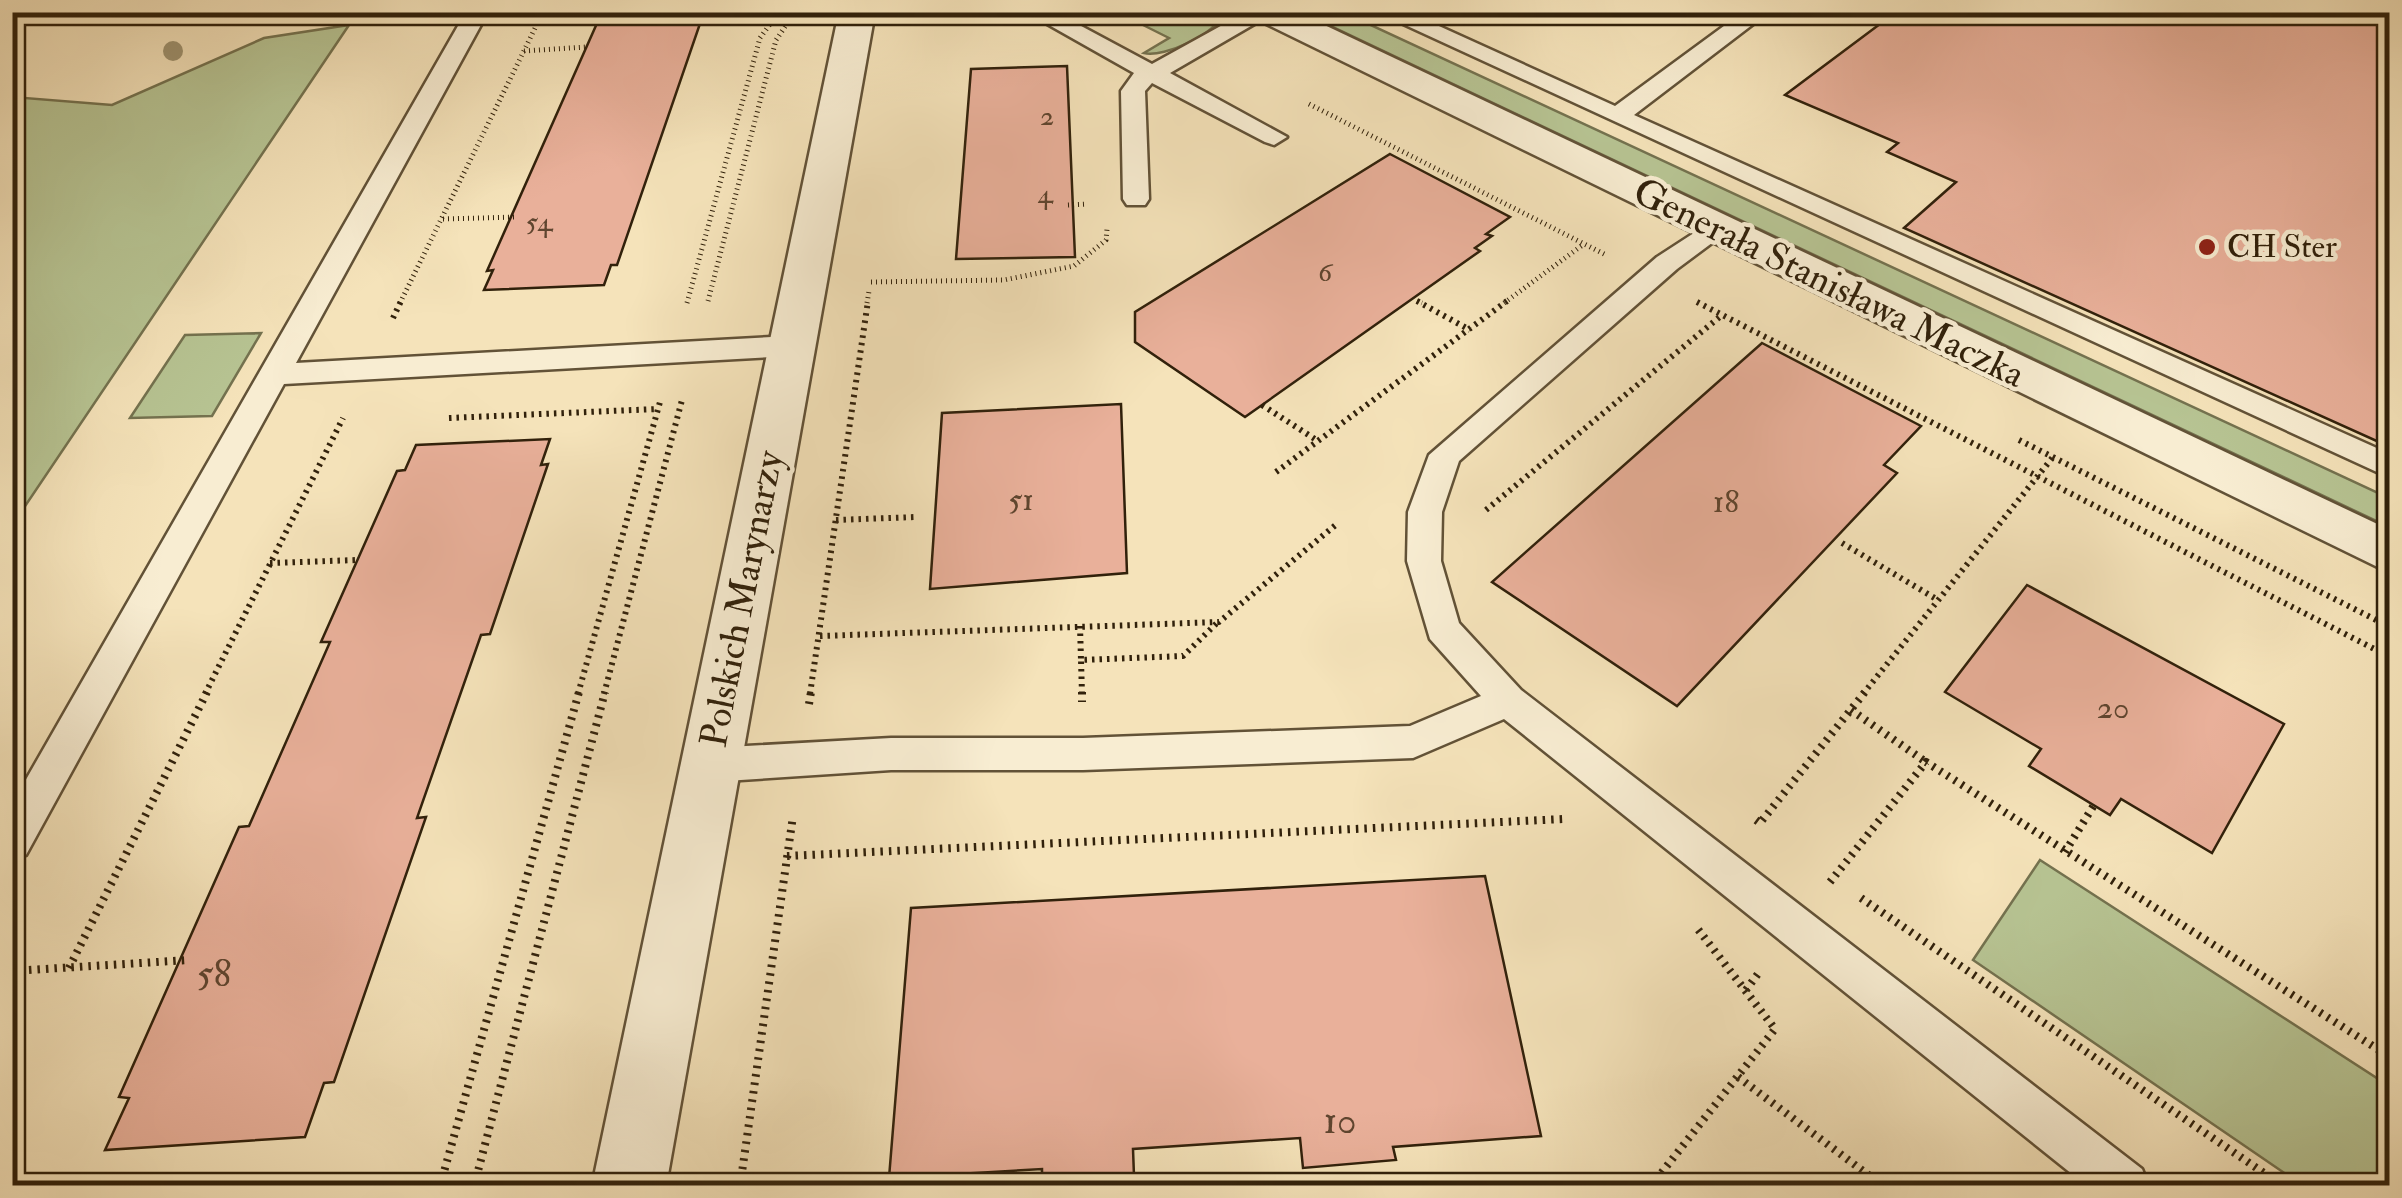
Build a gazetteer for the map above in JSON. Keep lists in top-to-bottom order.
{
  "streets": {
    "street": ["Generała Stanisława Maczka", "Polskich Marynarzy"]
  },
  "places": ["CH Ster"],
  "house_numbers": [
    "2",
    "4",
    "54",
    "6",
    "51",
    "18",
    "20",
    "58",
    "10"
  ]
}
